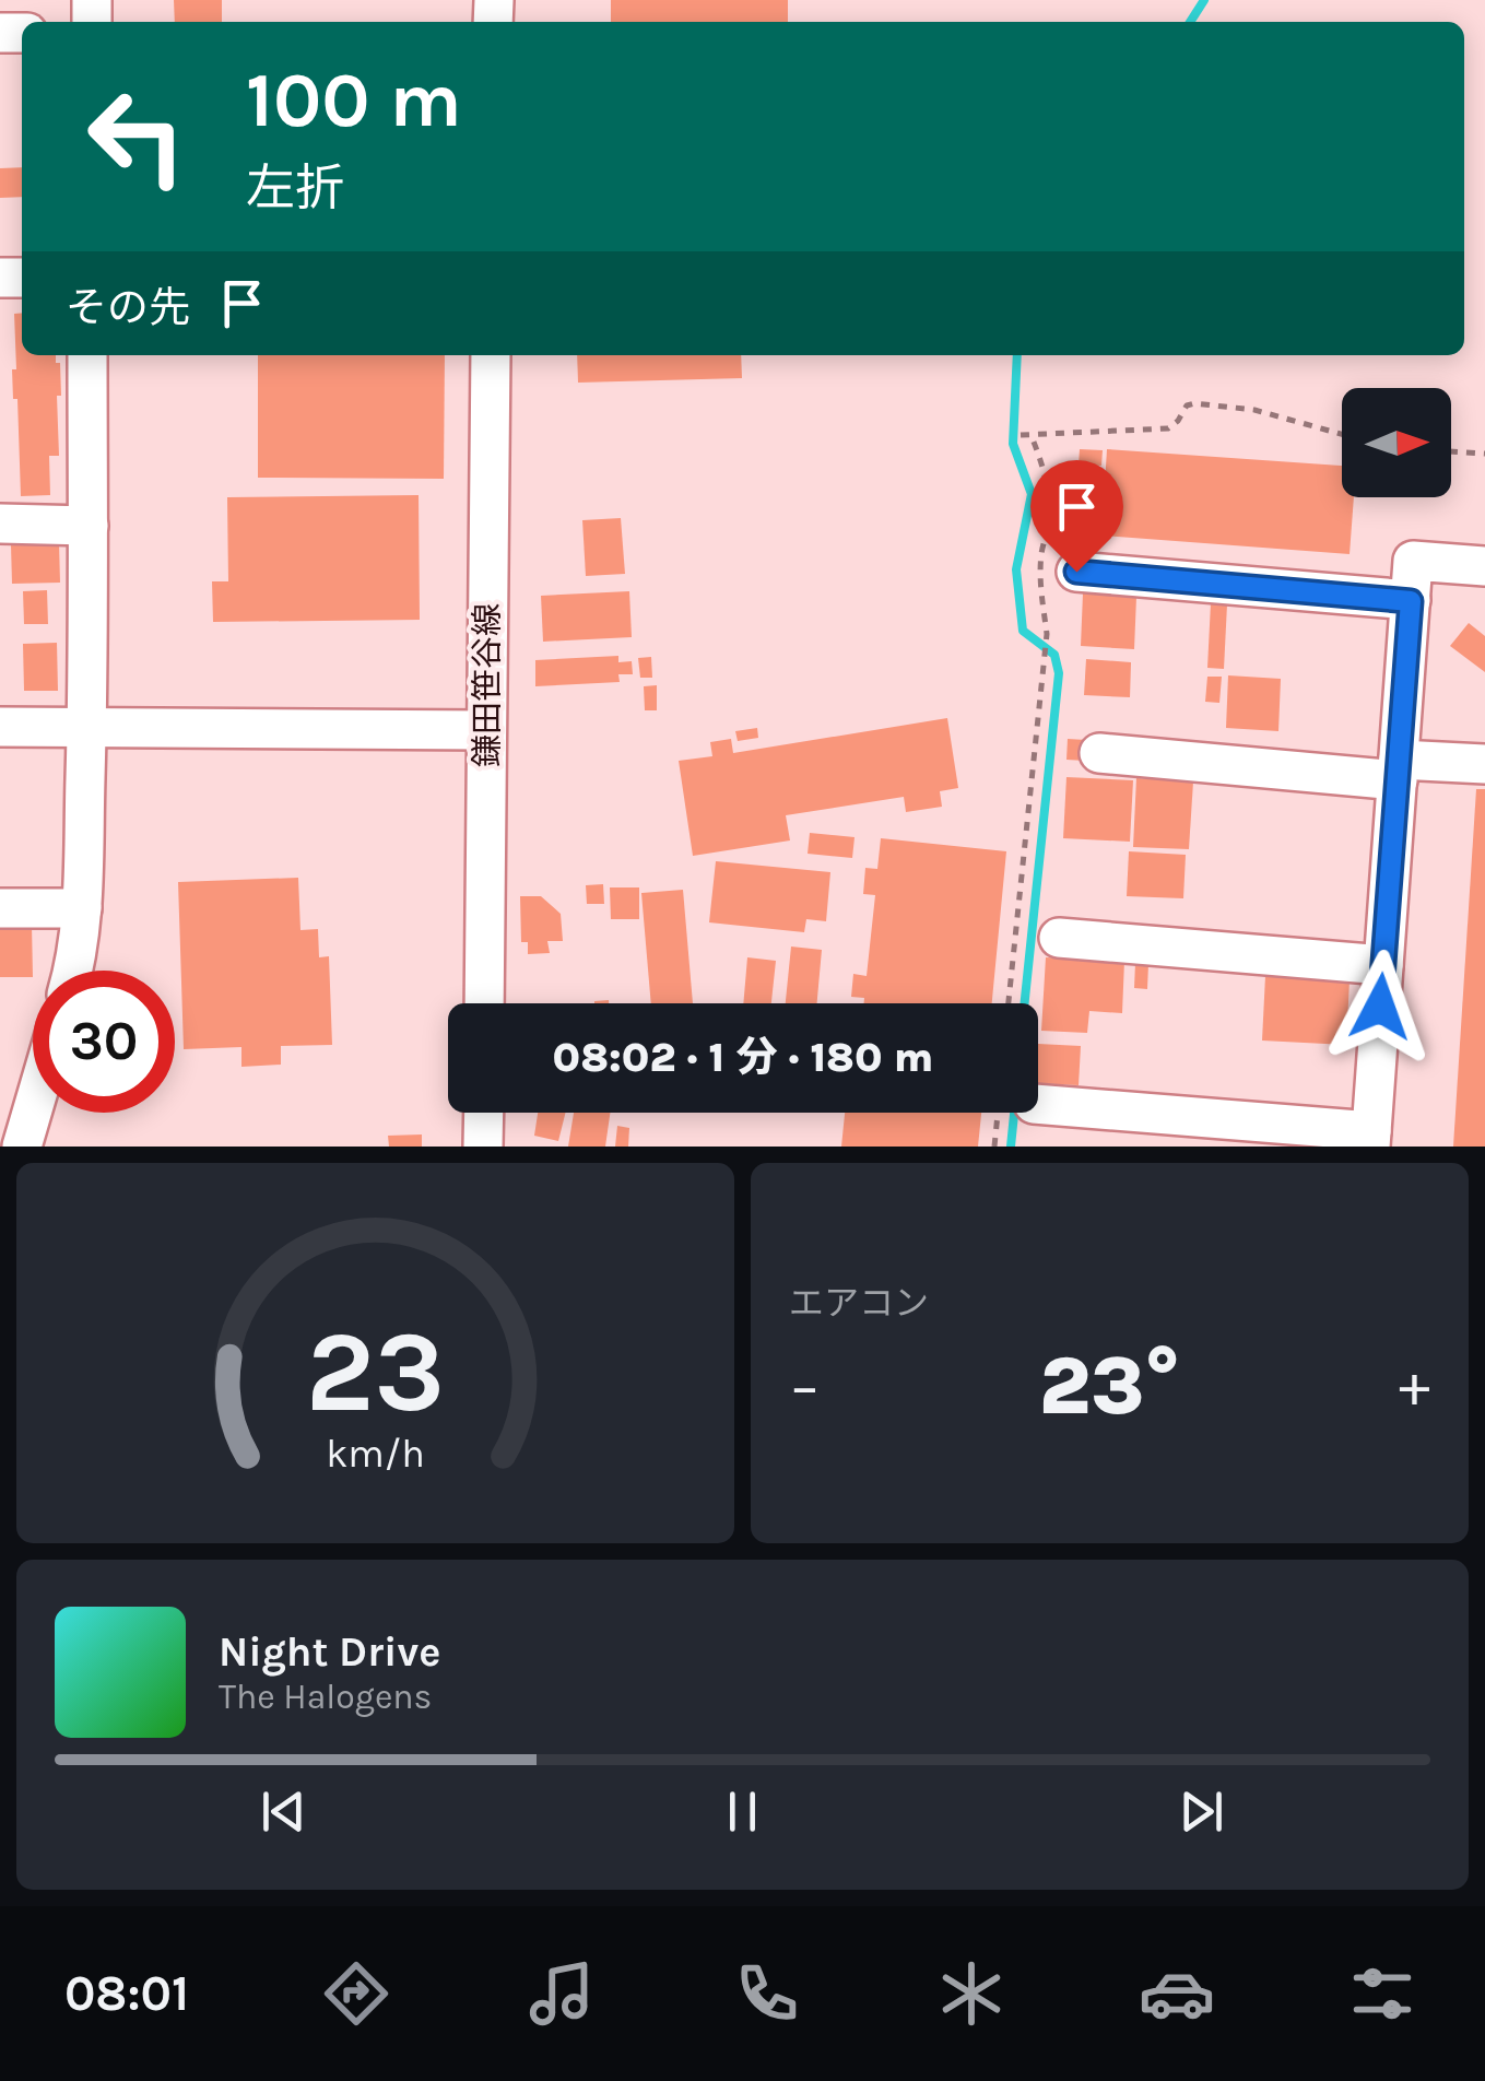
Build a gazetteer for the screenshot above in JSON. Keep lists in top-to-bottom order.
{
  "streets": {
    "street": ["鎌田笹谷線"]
  },
  "north": "right",
  "page": {
    "turn": ["100 m", "左折"],
    "then": "その先",
    "limit": "30",
    "trip": "08:02 · 1 分 · 180 m",
    "tile": "エアコン",
    "heat": ["−", "23°", "+"],
    "song": ["Night Drive", "The Halogens"],
    "tabs": "08:01",
    "gauge": ["23", "km/h"]
  }
}
